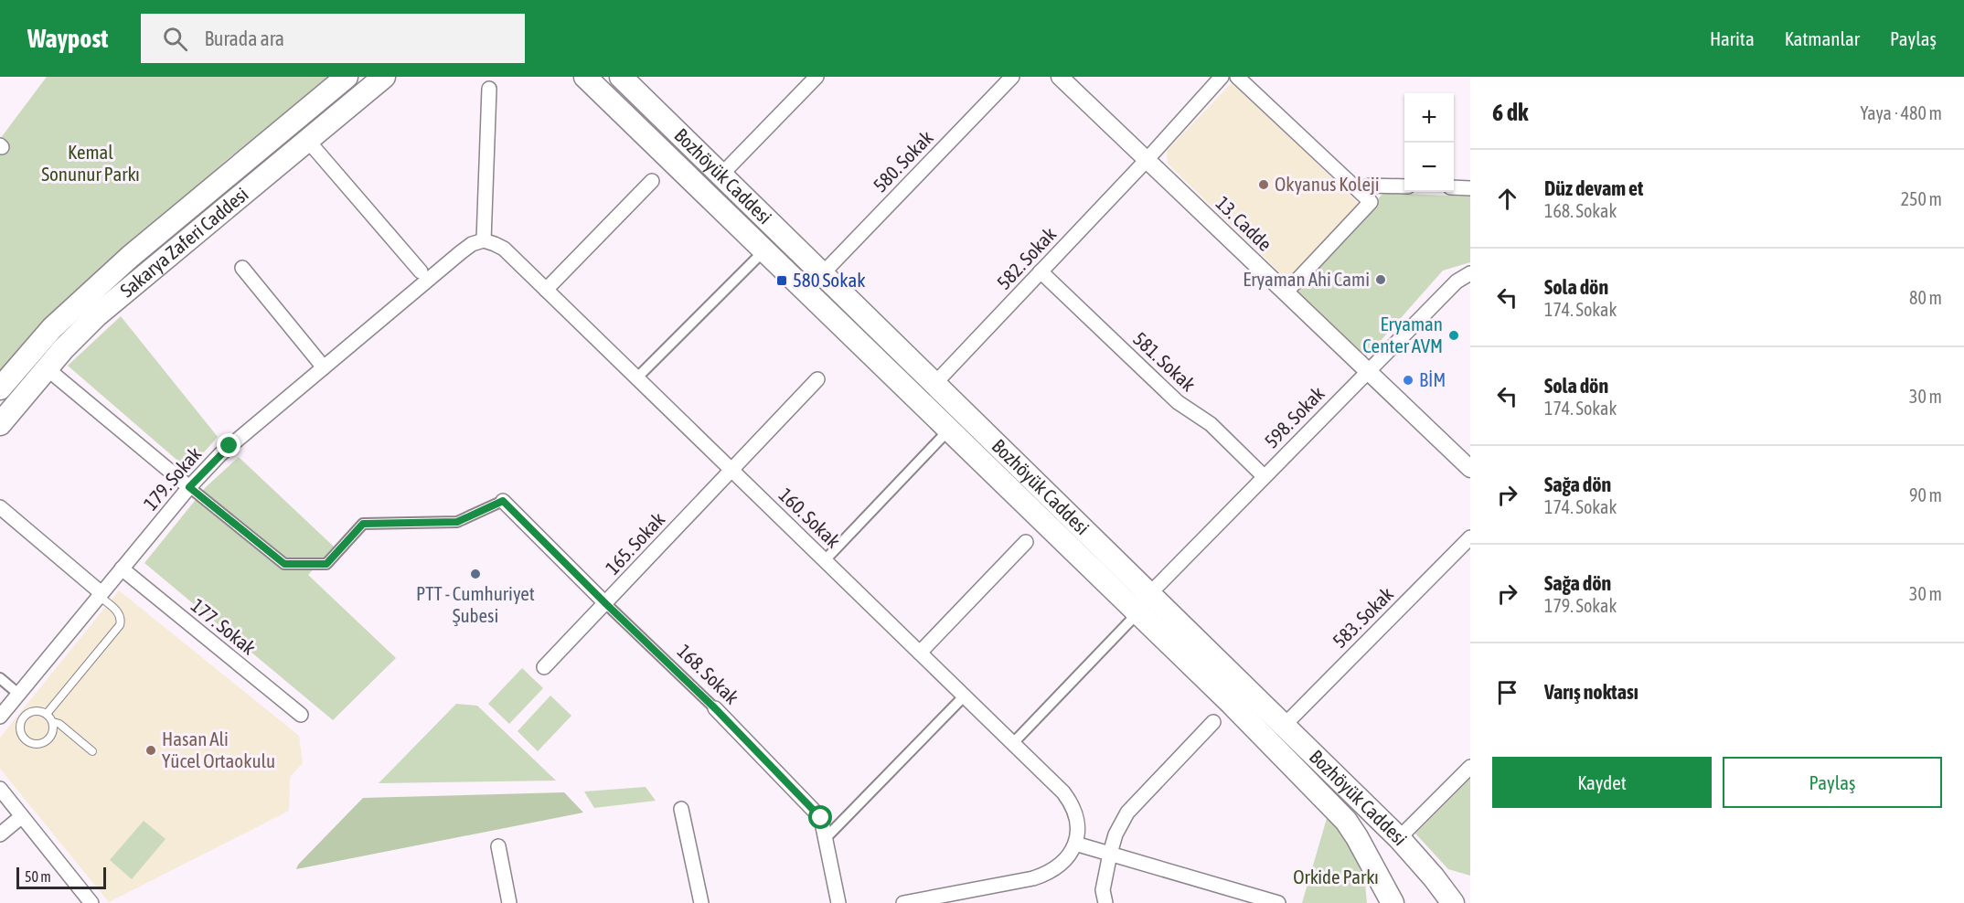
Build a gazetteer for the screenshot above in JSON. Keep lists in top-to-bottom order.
{
  "streets": {
    "main road": ["Bozhöyük Caddesi", "Sakarya Zaferi Caddesi"],
    "street": [
      "580. Sokak",
      "13. Cadde",
      "582. Sokak",
      "581. Sokak",
      "598. Sokak",
      "179. Sokak",
      "160. Sokak",
      "165. Sokak",
      "583. Sokak",
      "177. Sokak",
      "168. Sokak"
    ]
  },
  "crossings": [
    ["580. Sokak", "Bozhöyük Caddesi"],
    ["Bozhöyük Caddesi", "582. Sokak"],
    ["Bozhöyük Caddesi", "598. Sokak"],
    ["Bozhöyük Caddesi", "583. Sokak"],
    ["13. Cadde", "582. Sokak"],
    ["13. Cadde", "598. Sokak"],
    ["582. Sokak", "581. Sokak"],
    ["581. Sokak", "598. Sokak"],
    ["179. Sokak", "160. Sokak"],
    ["179. Sokak", "177. Sokak"],
    ["160. Sokak", "165. Sokak"],
    ["165. Sokak", "168. Sokak"]
  ],
  "parks": ["Kemal Sonunur Parkı", "Orkide Parkı"],
  "places": {
    "other": [
      "Okyanus Koleji",
      "Eryaman Ahi Cami",
      "Eryaman Center AVM",
      "BİM",
      "PTT - Cumhuriyet Şubesi",
      "Hasan Ali Yücel Ortaokulu"
    ],
    "transit": ["580 Sokak"]
  },
  "scale_bar": "50 m",
  "page": {
    "header": "Waypost",
    "search": "Burada ara",
    "nav": ["Harita", "Katmanlar", "Paylaş"],
    "heading": ["6 dk", "Yaya · 480 m"],
    "map_buttons": ["+", "−"],
    "list": [
      ["Düz devam et", "168. Sokak", "250 m"],
      ["Sola dön", "174. Sokak", "80 m"],
      ["Sola dön", "174. Sokak", "30 m"],
      ["Sağa dön", "174. Sokak", "90 m"],
      ["Sağa dön", "179. Sokak", "30 m"],
      "Varış noktası"
    ],
    "buttons": ["Kaydet", "Paylaş"],
    "scale": "50 m"
  }
}
